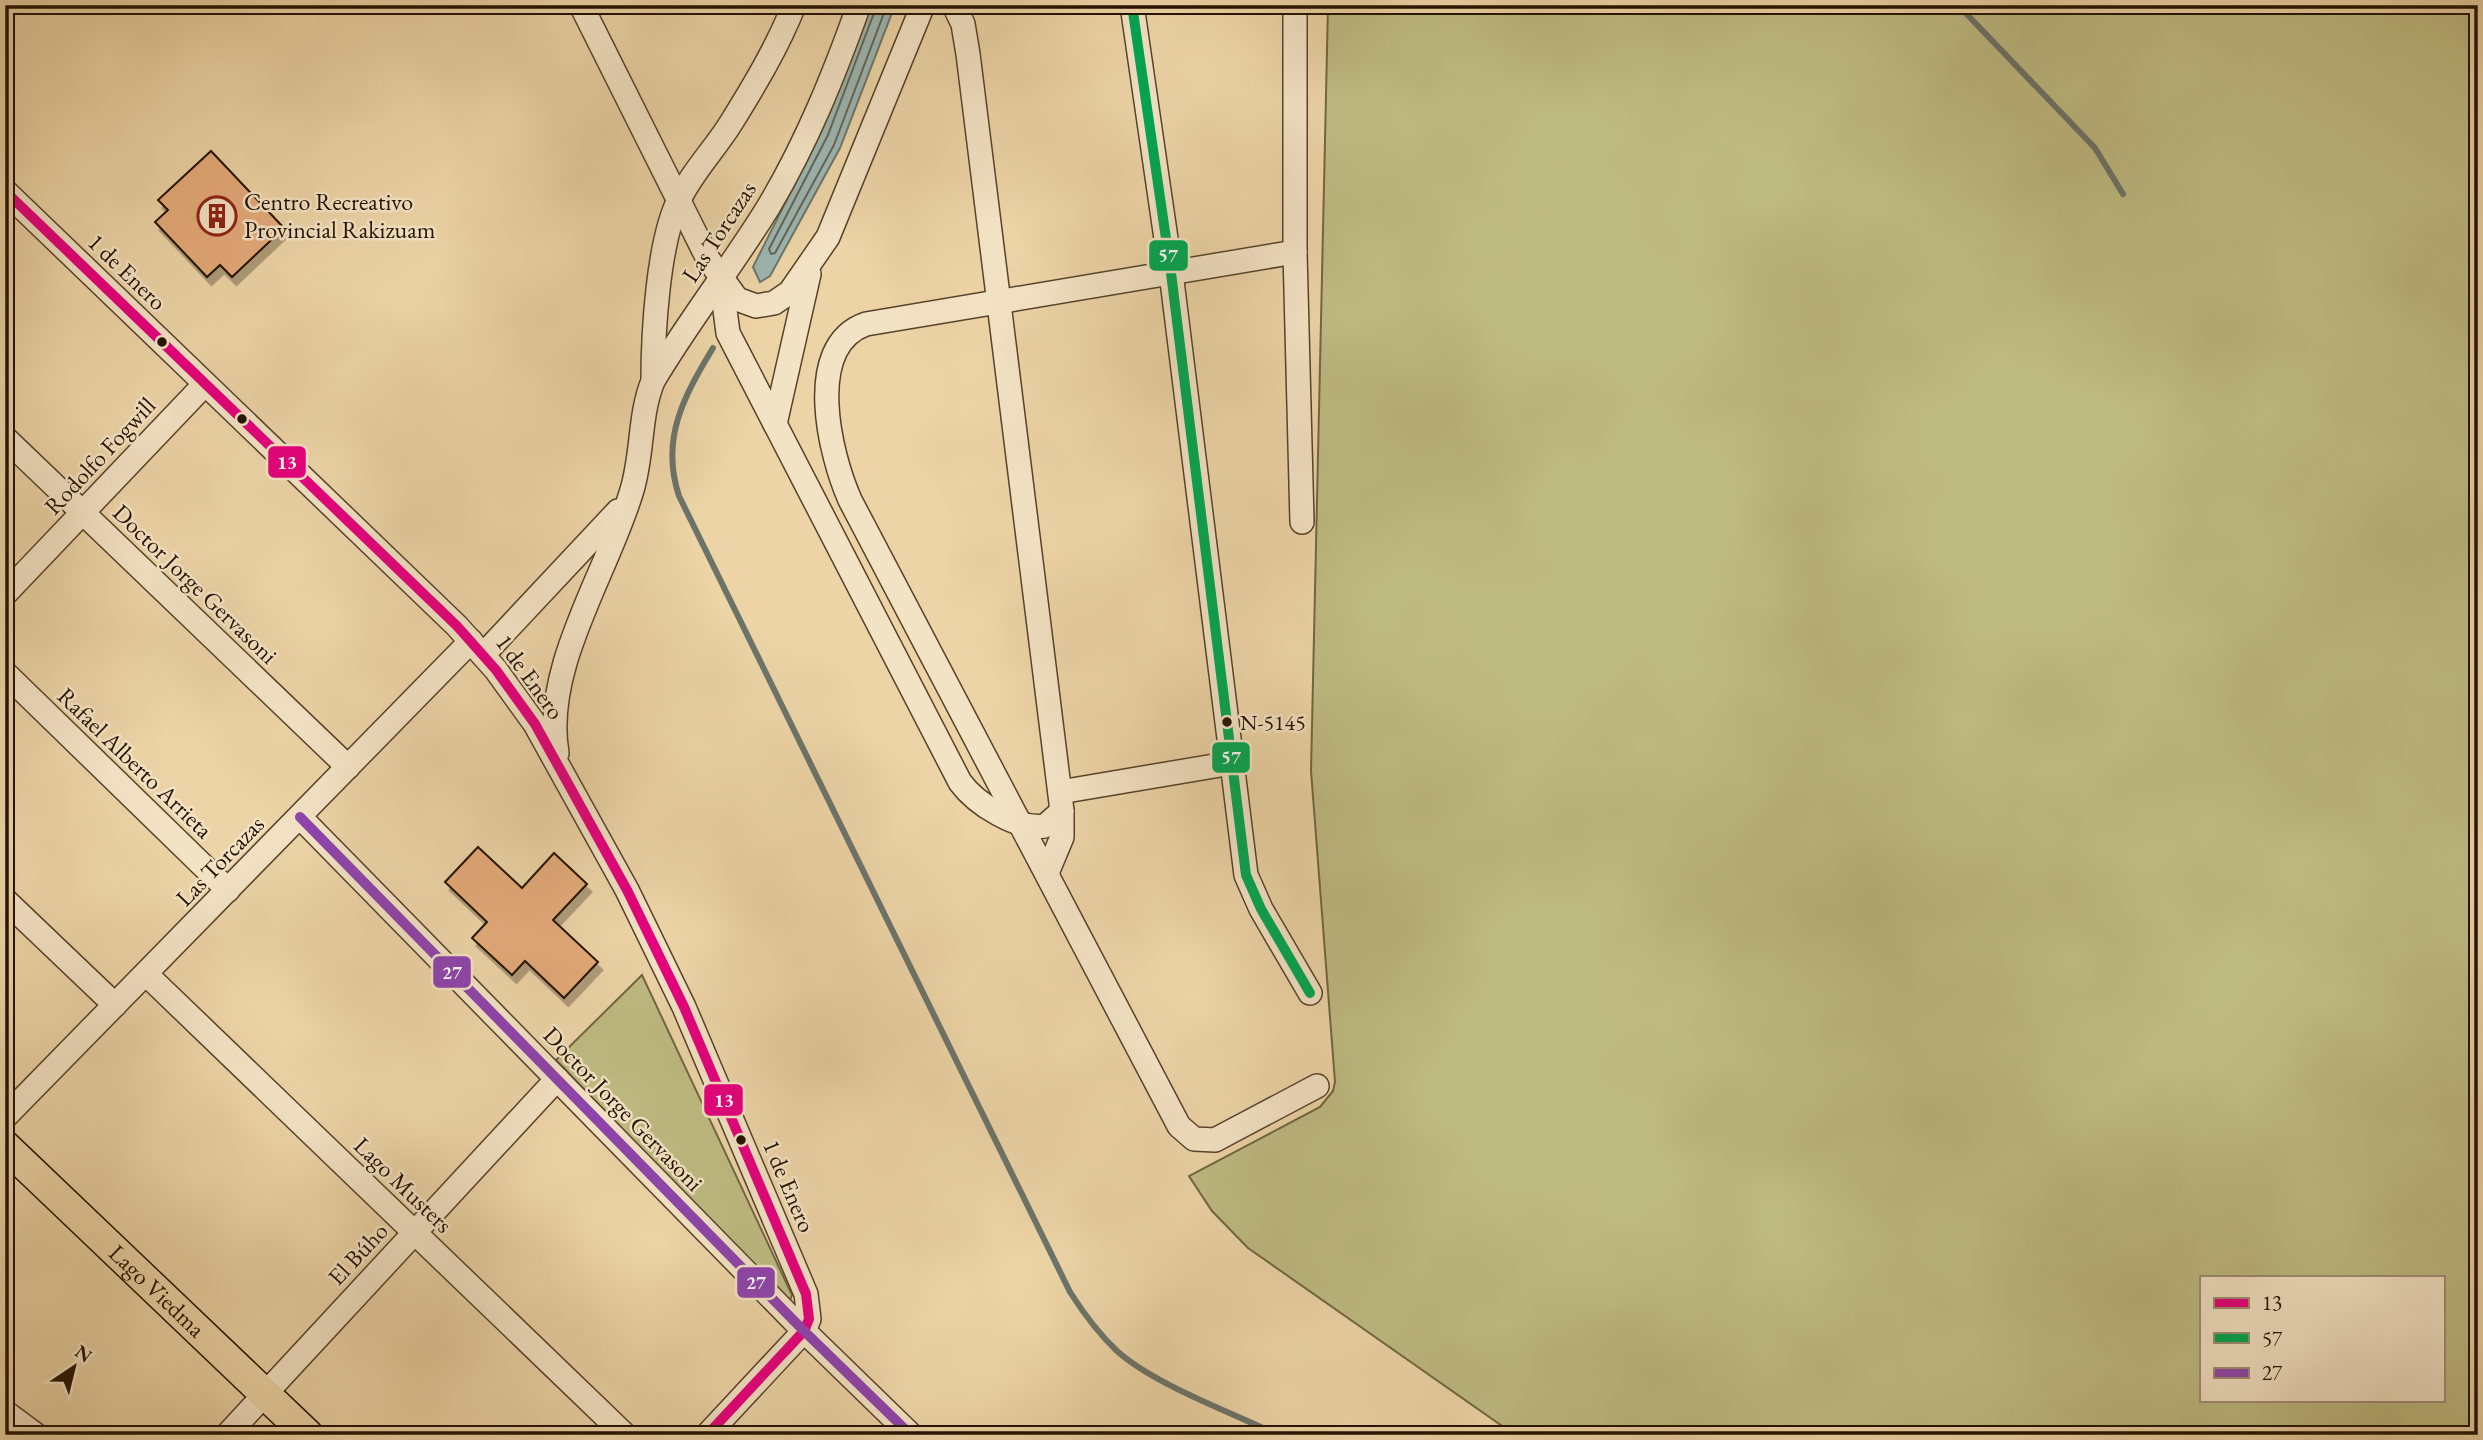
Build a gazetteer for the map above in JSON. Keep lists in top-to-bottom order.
{
  "streets": {
    "main road": ["Lago Viedma"],
    "street": [
      "Las Torcazas",
      "1 de Enero",
      "Rodolfo Fogwill",
      "Doctor Jorge Gervasoni",
      "Rafael Alberto Arrieta",
      "Lago Musters",
      "El Búho"
    ]
  },
  "crossings": [
    ["Las Torcazas", "1 de Enero"],
    ["Las Torcazas", "Doctor Jorge Gervasoni"],
    ["Las Torcazas", "Rafael Alberto Arrieta"],
    ["Las Torcazas", "Lago Musters"],
    ["1 de Enero", "Rodolfo Fogwill"],
    ["1 de Enero", "Doctor Jorge Gervasoni"],
    ["Rodolfo Fogwill", "Doctor Jorge Gervasoni"],
    ["Doctor Jorge Gervasoni", "El Búho"],
    ["Lago Musters", "El Búho"],
    ["El Búho", "Lago Viedma"]
  ],
  "places": {
    "building": ["Centro Recreativo Provincial Rakizuam"],
    "other": ["N-5145"]
  },
  "lines": ["transit line 57", "transit line 13", "transit line 27"],
  "legend": ["13", "57", "27"],
  "north": "top right"
}
